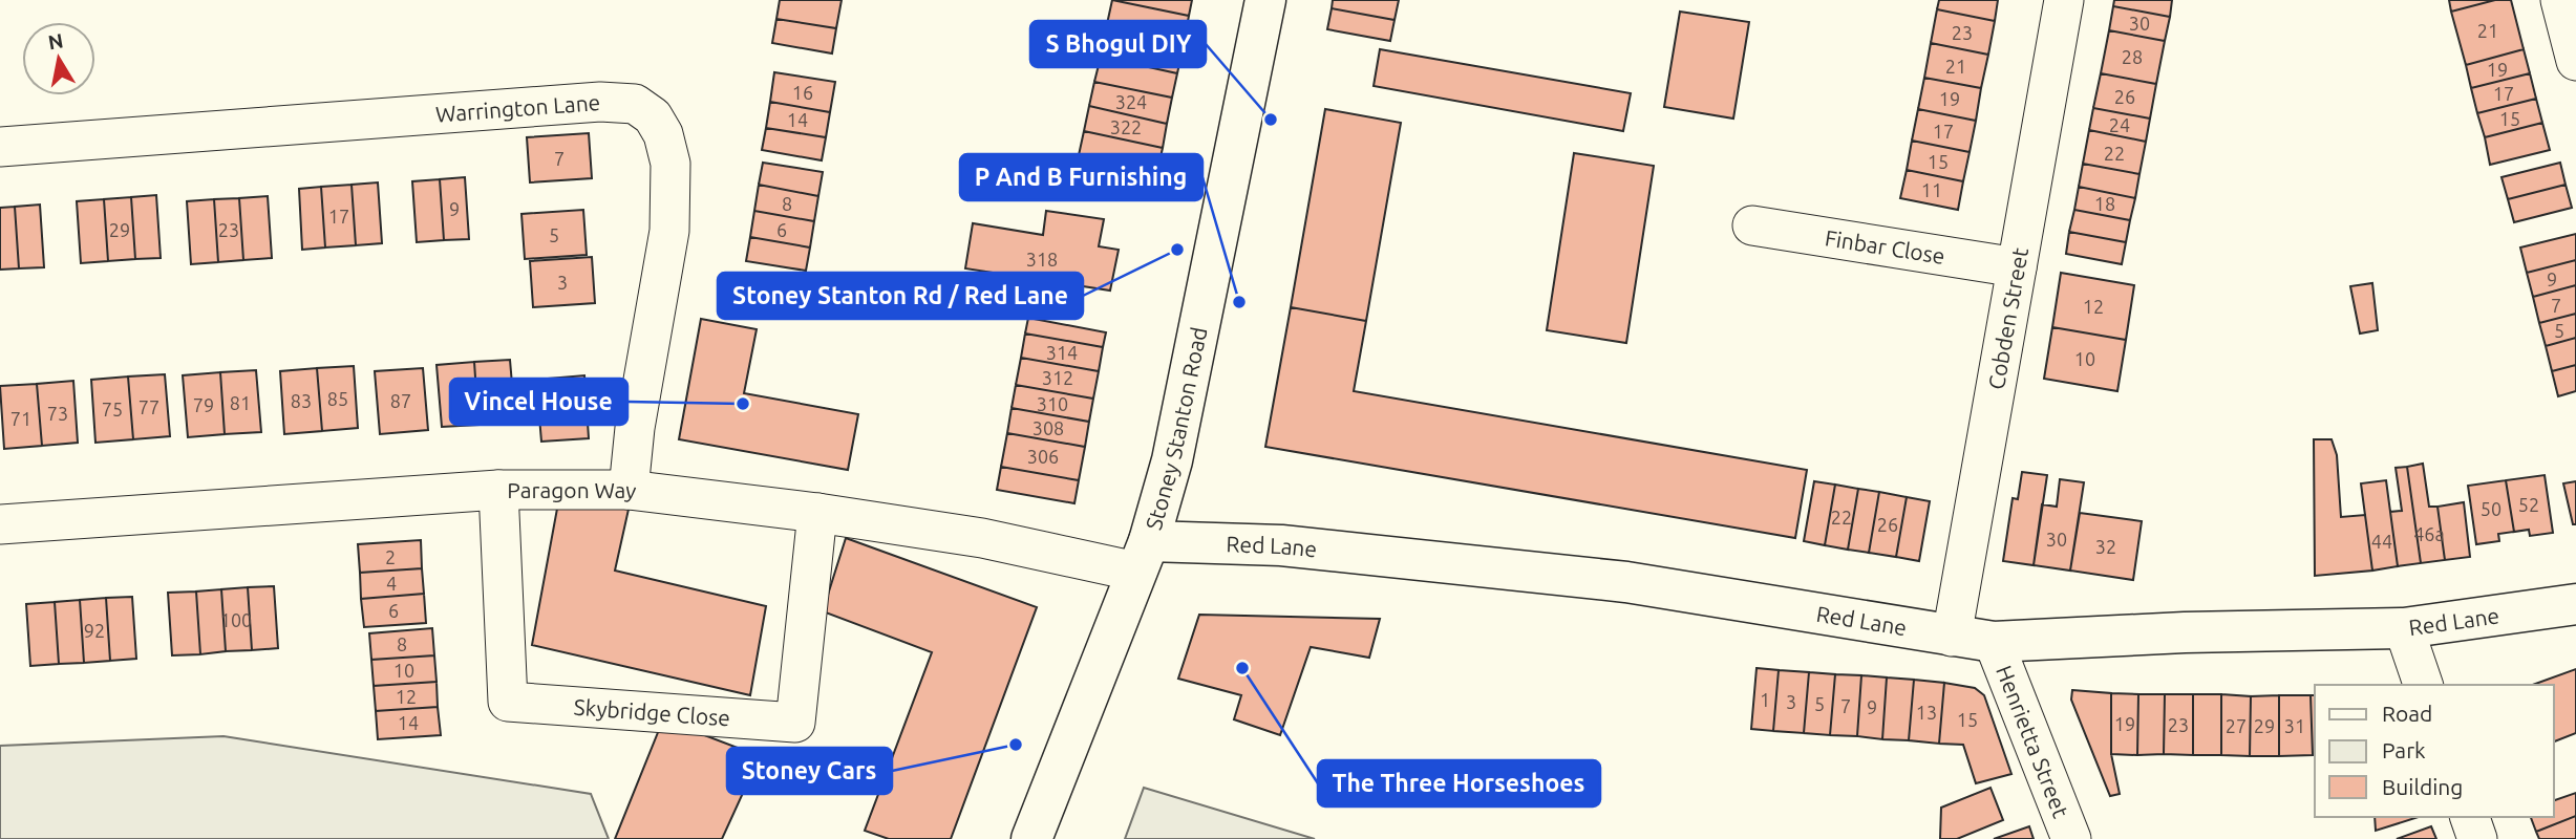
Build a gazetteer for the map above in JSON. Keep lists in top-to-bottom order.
{
  "streets": {
    "street": [
      "Warrington Lane",
      "Finbar Close",
      "Cobden Street",
      "Stoney Stanton Road",
      "Paragon Way",
      "Red Lane",
      "Skybridge Close",
      "Henrietta Street"
    ]
  },
  "crossings": [
    ["Warrington Lane", "Paragon Way"],
    ["Finbar Close", "Cobden Street"],
    ["Cobden Street", "Red Lane"],
    ["Stoney Stanton Road", "Paragon Way"],
    ["Stoney Stanton Road", "Red Lane"],
    ["Paragon Way", "Red Lane"],
    ["Paragon Way", "Skybridge Close"],
    ["Red Lane", "Henrietta Street"]
  ],
  "places": [
    "S Bhogul DIY",
    "Stoney Stanton Rd / Red Lane",
    "P And B Furnishing",
    "Vincel House",
    "The Three Horseshoes",
    "Stoney Cars"
  ],
  "house_numbers": [
    "30",
    "21",
    "23",
    "28",
    "21",
    "19",
    "16",
    "17",
    "26",
    "19",
    "324",
    "15",
    "14",
    "24",
    "322",
    "17",
    "22",
    "7",
    "15",
    "11",
    "8",
    "18",
    "9",
    "17",
    "29",
    "23",
    "6",
    "5",
    "318",
    "9",
    "3",
    "7",
    "12",
    "5",
    "314",
    "10",
    "312",
    "85",
    "83",
    "87",
    "81",
    "310",
    "79",
    "77",
    "75",
    "73",
    "71",
    "308",
    "306",
    "52",
    "50",
    "22",
    "26",
    "46a",
    "30",
    "44",
    "32",
    "2",
    "4",
    "6",
    "100",
    "92",
    "8",
    "10",
    "12",
    "1",
    "3",
    "5",
    "7",
    "9",
    "13",
    "15",
    "14",
    "19",
    "23",
    "27",
    "29",
    "31"
  ],
  "legend": ["Road", "Park", "Building"],
  "north": "top"
}
